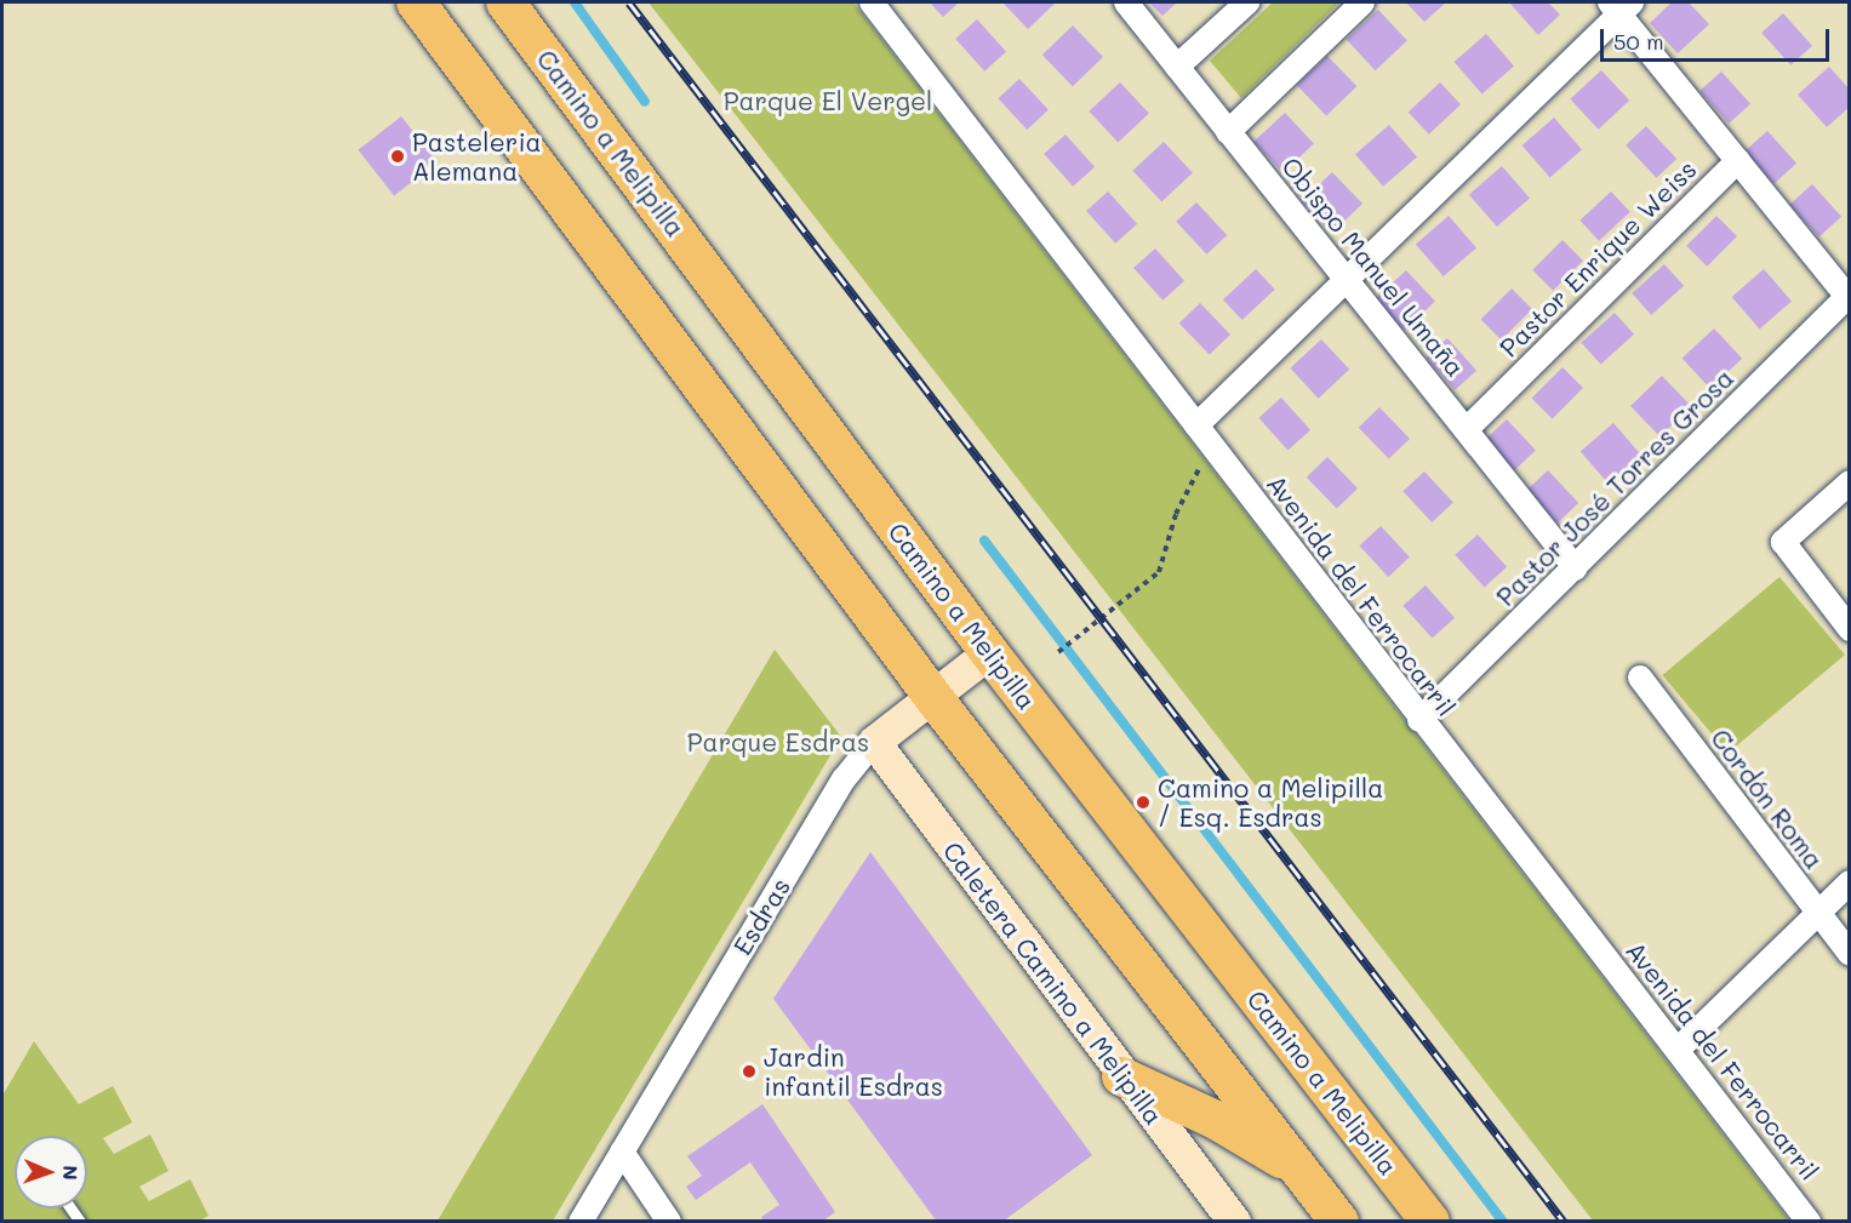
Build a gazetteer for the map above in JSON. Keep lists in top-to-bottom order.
{
  "streets": {
    "main road": ["Camino a Melipilla"],
    "street": [
      "Pastor Enrique Weiss",
      "Obispo Manuel Umaña",
      "Pastor José Torres Grosa",
      "Avenida del Ferrocarril",
      "Cordón Roma",
      "Esdras",
      "Caletera Camino a Melipilla"
    ]
  },
  "crossings": [
    ["Camino a Melipilla", "Esdras"],
    ["Pastor Enrique Weiss", "Obispo Manuel Umaña"],
    ["Obispo Manuel Umaña", "Pastor José Torres Grosa"],
    ["Pastor José Torres Grosa", "Avenida del Ferrocarril"],
    ["Esdras", "Caletera Camino a Melipilla"]
  ],
  "parks": ["Parque El Vergel", "Parque Esdras"],
  "places": ["Pasteleria Alemana", "Camino a Melipilla / Esq. Esdras", "Jardin infantil Esdras"],
  "scale_bar": "50 m",
  "north": "right"
}
